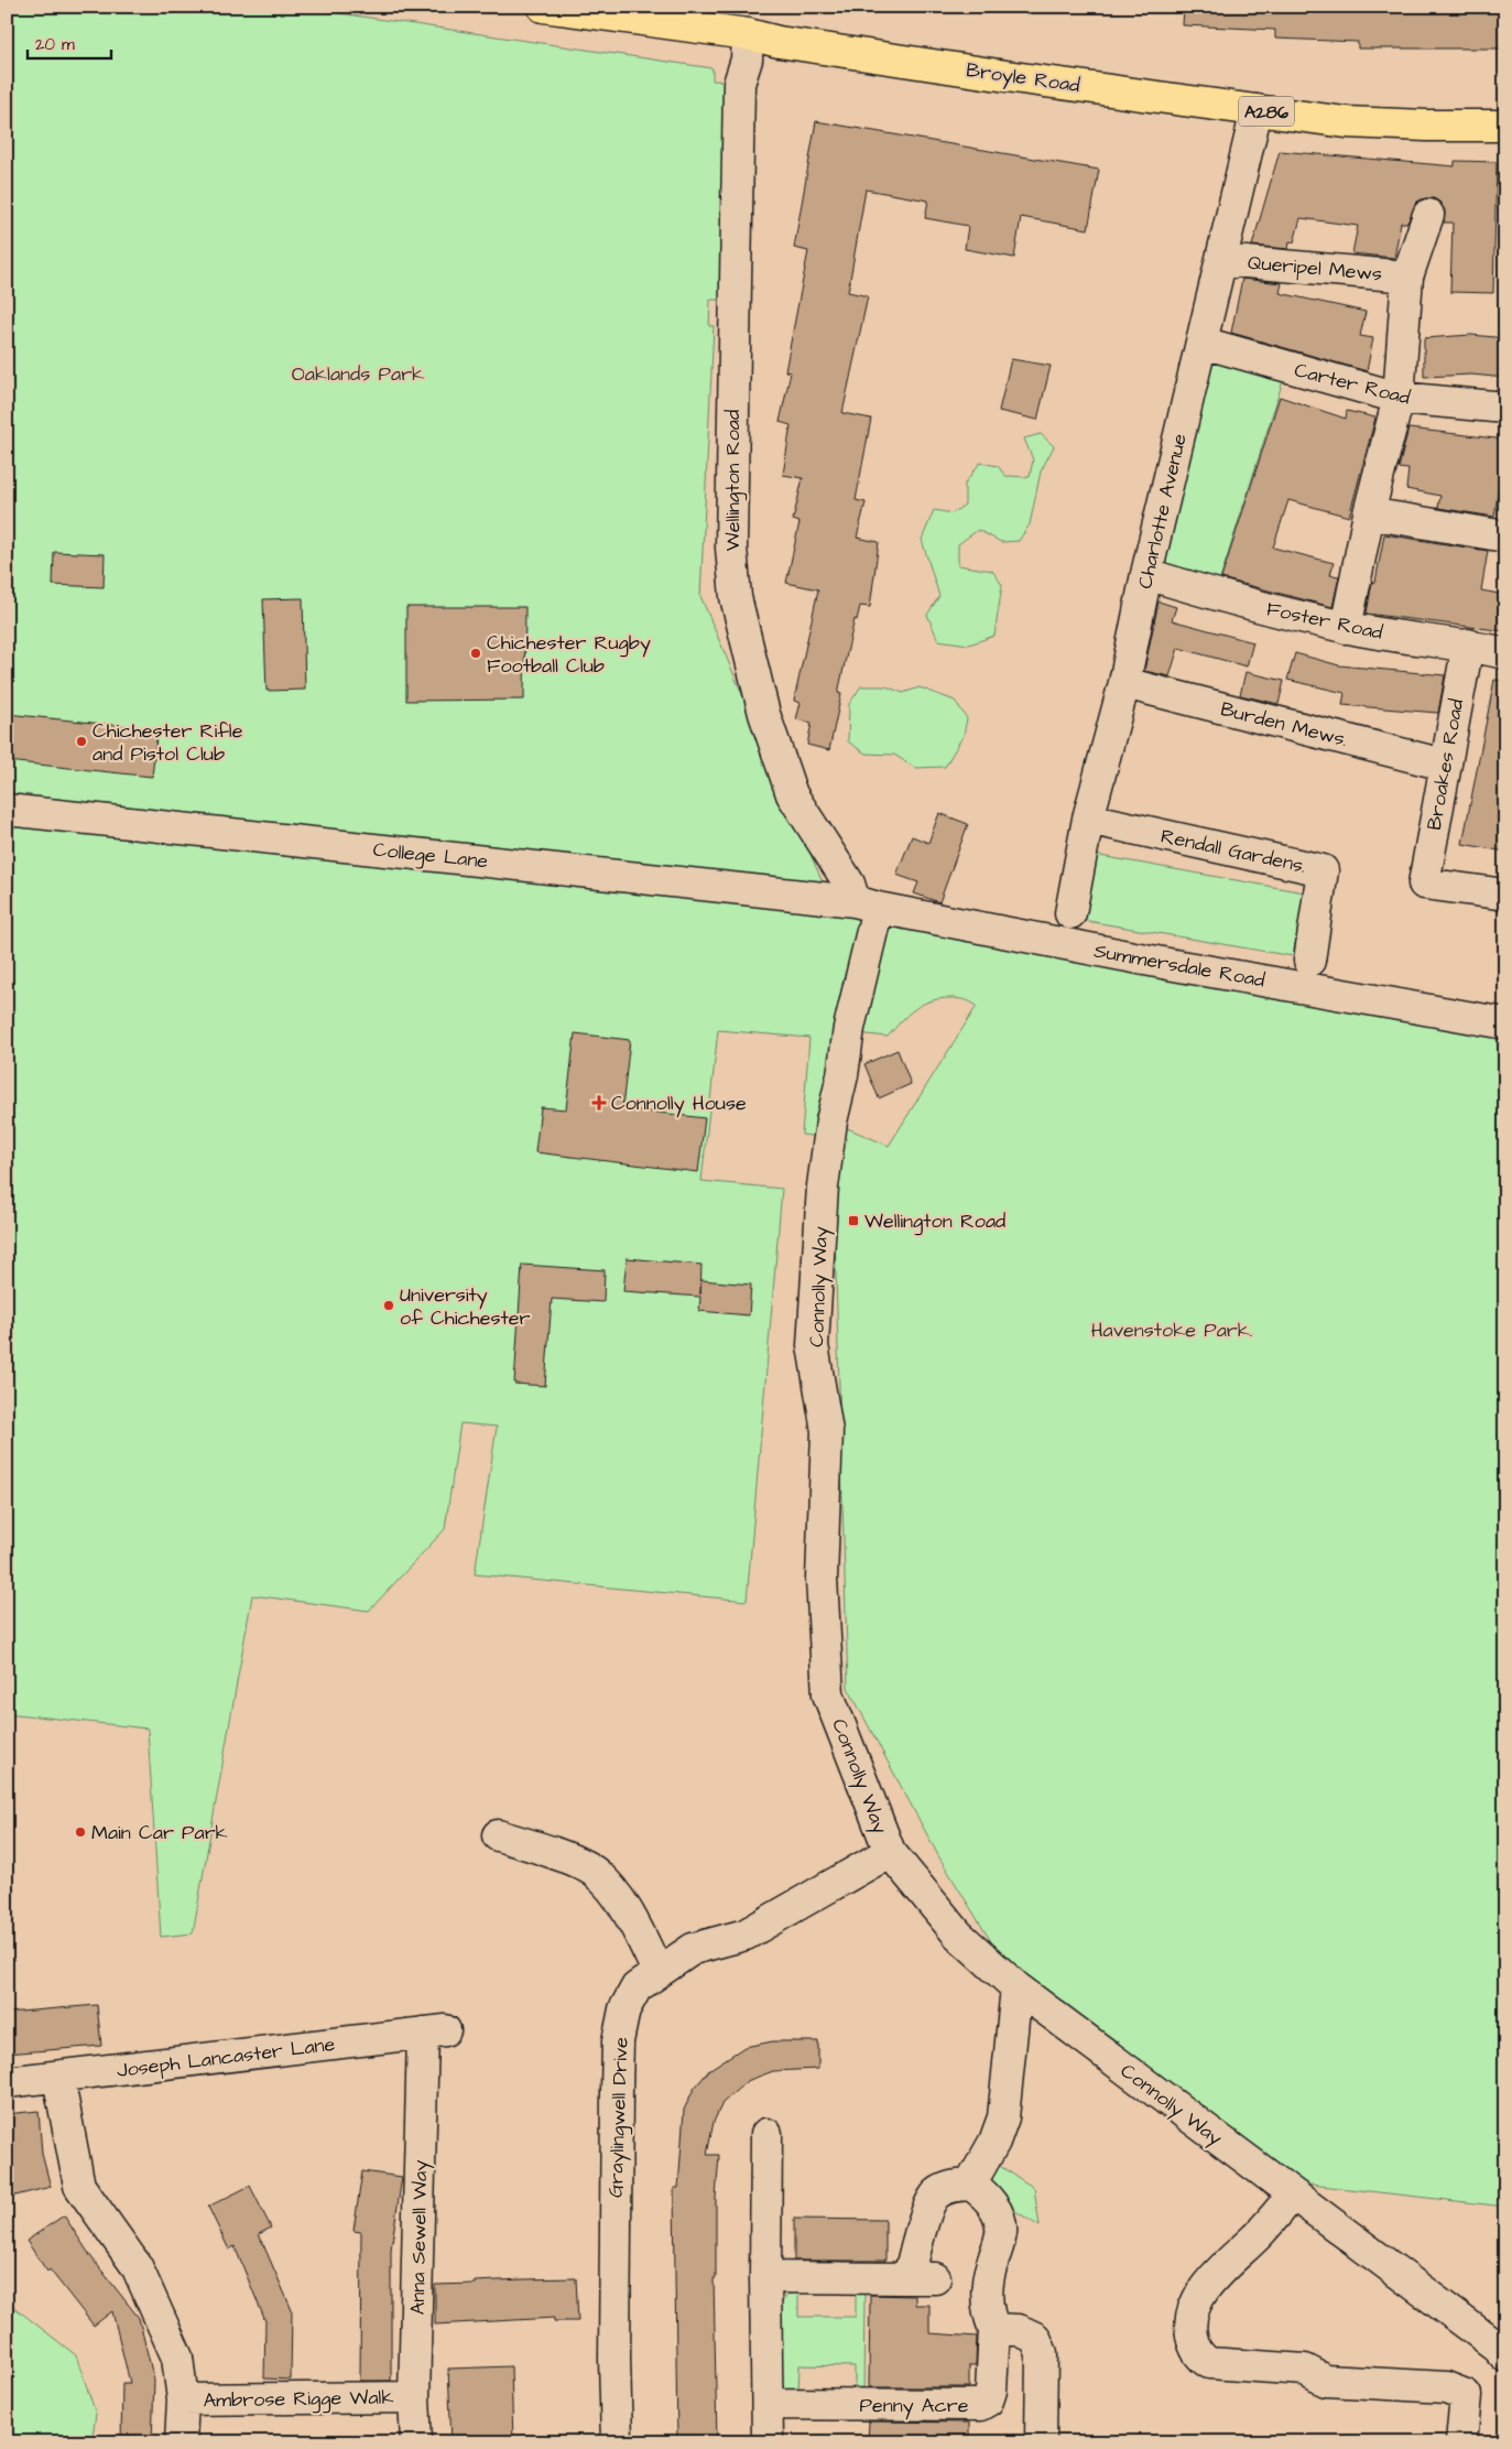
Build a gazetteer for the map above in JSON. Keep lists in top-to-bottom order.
{
  "streets": {
    "main road": ["Broyle Road", "A286"],
    "street": [
      "Queripel Mews",
      "Carter Road",
      "Wellington Road",
      "Charlotte Avenue",
      "Foster Road",
      "Burden Mews.",
      "Broakes Road",
      "Rendall Gardens.",
      "College Lane",
      "Summersdale Road",
      "Connolly Way",
      "Joseph Lancaster Lane",
      "Graylingwell Drive",
      "Anna Sewell Way",
      "Ambrose Rigge Walk",
      "Penny Acre"
    ]
  },
  "crossings": [
    ["Broyle Road", "Wellington Road"],
    ["Broyle Road", "Charlotte Avenue"],
    ["Queripel Mews", "Carter Road"],
    ["Queripel Mews", "Charlotte Avenue"],
    ["Queripel Mews", "Foster Road"],
    ["Carter Road", "Charlotte Avenue"],
    ["Wellington Road", "College Lane"],
    ["Wellington Road", "Summersdale Road"],
    ["Wellington Road", "Connolly Way"],
    ["Charlotte Avenue", "Foster Road"],
    ["Charlotte Avenue", "Burden Mews."],
    ["Charlotte Avenue", "Rendall Gardens."],
    ["Foster Road", "Broakes Road"],
    ["Burden Mews.", "Broakes Road"],
    ["College Lane", "Summersdale Road"],
    ["College Lane", "Connolly Way"],
    ["Summersdale Road", "Connolly Way"],
    ["Connolly Way", "Graylingwell Drive"],
    ["Joseph Lancaster Lane", "Anna Sewell Way"],
    ["Anna Sewell Way", "Ambrose Rigge Walk"]
  ],
  "parks": ["Oaklands Park", "Havenstoke Park."],
  "places": {
    "other": [
      "Chichester Rugby Football Club",
      "Chichester Rifle and Pistol Club",
      "University of Chichester",
      "Main Car Park"
    ],
    "health": ["Connolly House"],
    "transit": ["Wellington Road"]
  },
  "scale_bar": "20 m"
}
